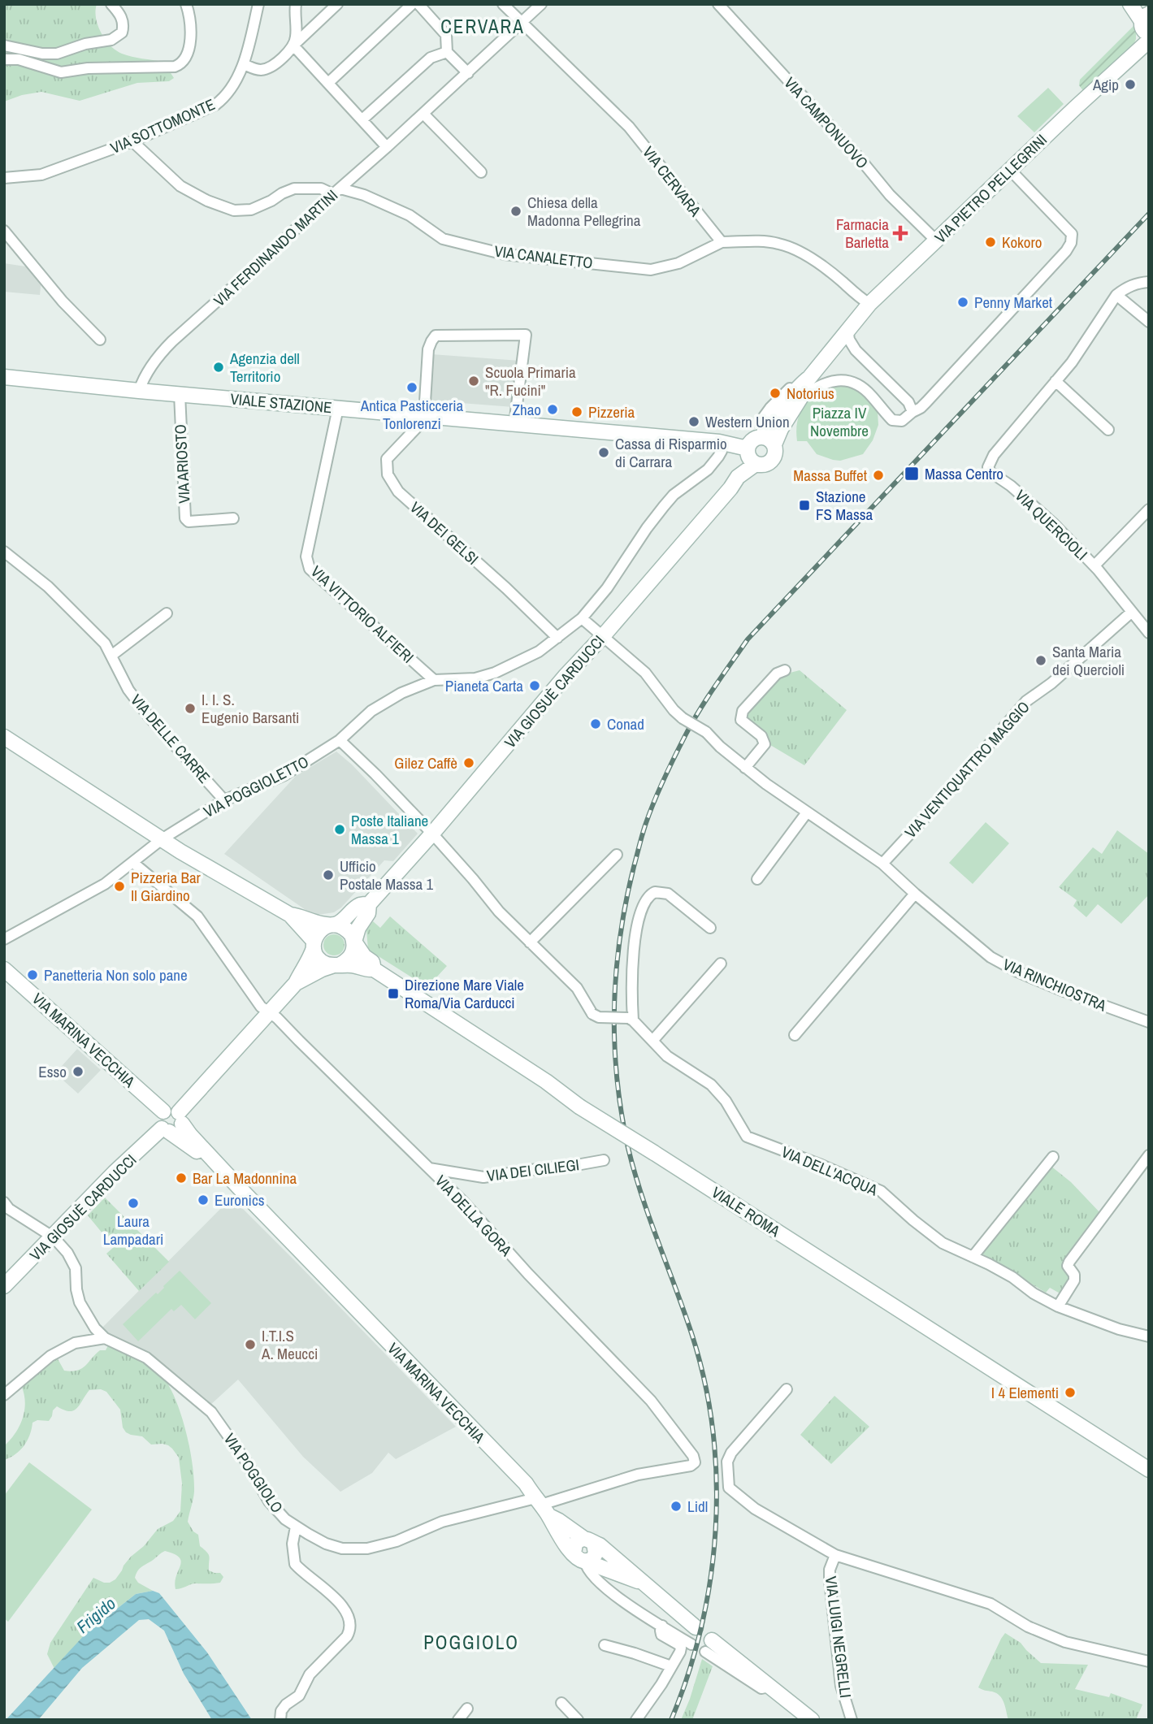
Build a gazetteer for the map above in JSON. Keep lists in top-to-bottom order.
{
  "streets": {
    "main road": [
      "VIA PIETRO PELLEGRINI",
      "VIALE STAZIONE",
      "VIA GIOSUÈ CARDUCCI",
      "VIA MARINA VECCHIA",
      "VIALE ROMA"
    ],
    "street": [
      "VIA CAMPONUOVO",
      "VIA SOTTOMONTE",
      "VIA CERVARA",
      "VIA FERDINANDO MARTINI",
      "VIA CANALETTO",
      "VIA ARIOSTO",
      "VIA QUERCIOLI",
      "VIA DEI GELSI",
      "VIA VITTORIO ALFIERI",
      "VIA DELLE CARRE",
      "VIA VENTIQUATTRO MAGGIO",
      "VIA POGGIOLETTO",
      "VIA RINCHIOSTRA",
      "VIA DEI CILIEGI",
      "VIA DELL'ACQUA",
      "VIA DELLA GORA",
      "VIA POGGIOLO",
      "VIA LUIGI NEGRELLI"
    ]
  },
  "crossings": [
    ["VIA CAMPONUOVO", "VIA PIETRO PELLEGRINI"],
    ["VIA SOTTOMONTE", "VIA CANALETTO"],
    ["VIA CERVARA", "VIA FERDINANDO MARTINI"],
    ["VIA CERVARA", "VIA CANALETTO"],
    ["VIA FERDINANDO MARTINI", "VIA CANALETTO"],
    ["VIA FERDINANDO MARTINI", "VIALE STAZIONE"],
    ["VIALE STAZIONE", "VIA ARIOSTO"],
    ["VIALE STAZIONE", "VIA DEI GELSI"],
    ["VIALE STAZIONE", "VIA VITTORIO ALFIERI"],
    ["VIALE STAZIONE", "VIA GIOSUÈ CARDUCCI"],
    ["VIALE STAZIONE", "VIA POGGIOLETTO"],
    ["VIA QUERCIOLI", "VIA VENTIQUATTRO MAGGIO"],
    ["VIA DEI GELSI", "VIA POGGIOLETTO"],
    ["VIA VITTORIO ALFIERI", "VIA POGGIOLETTO"],
    ["VIA GIOSUÈ CARDUCCI", "VIA RINCHIOSTRA"],
    ["VIA GIOSUÈ CARDUCCI", "VIA MARINA VECCHIA"],
    ["VIA GIOSUÈ CARDUCCI", "VIALE ROMA"],
    ["VIA GIOSUÈ CARDUCCI", "VIA POGGIOLO"],
    ["VIA DELLE CARRE", "VIA POGGIOLETTO"],
    ["VIA VENTIQUATTRO MAGGIO", "VIA RINCHIOSTRA"],
    ["VIA POGGIOLETTO", "VIA RINCHIOSTRA"],
    ["VIA POGGIOLETTO", "VIA DELLA GORA"],
    ["VIA MARINA VECCHIA", "VIA DELLA GORA"],
    ["VIA MARINA VECCHIA", "VIA POGGIOLO"],
    ["VIA DEI CILIEGI", "VIA DELLA GORA"],
    ["VIA DELLA GORA", "VIA POGGIOLO"]
  ],
  "districts": ["CERVARA", "POGGIOLO"],
  "water": ["Frigido"],
  "parks": ["Piazza IV Novembre"],
  "places": {
    "other": [
      "Agip",
      "Chiesa della Madonna Pellegrina",
      "Kokoro",
      "Penny Market",
      "Agenzia dell Territorio",
      "Scuola Primaria \"R. Fucini\"",
      "Antica Pasticceria Tonlorenzi",
      "Notorius",
      "Zhao",
      "Pizzeria",
      "Western Union",
      "Cassa di Risparmio di Carrara",
      "Massa Buffet",
      "Santa Maria dei Quercioli",
      "Pianeta Carta",
      "I. I. S. Eugenio Barsanti",
      "Conad",
      "Gilez Caffè",
      "Poste Italiane Massa 1",
      "Ufficio Postale Massa 1",
      "Pizzeria Bar Il Giardino",
      "Panetteria Non solo pane",
      "Esso",
      "Bar La Madonnina",
      "Euronics",
      "Laura Lampadari",
      "I.T.I.S A. Meucci",
      "I 4 Elementi",
      "Lidl"
    ],
    "health": ["Farmacia Barletta"],
    "transit": ["Massa Centro", "Stazione FS Massa", "Direzione Mare Viale Roma/Via Carducci"]
  }
}
